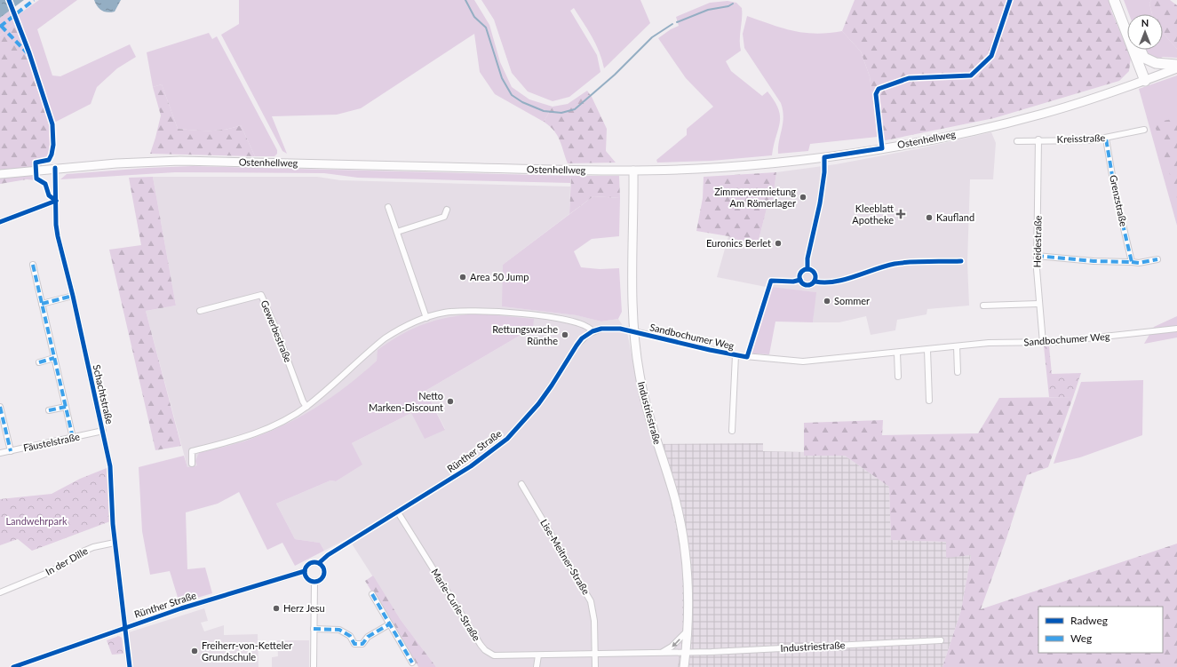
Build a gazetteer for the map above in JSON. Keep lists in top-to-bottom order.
{
  "streets": {
    "main road": ["Ostenhellweg", "Industriestraße"],
    "street": [
      "Kreisstraße",
      "Grenzstraße",
      "Heidestraße",
      "Gewerbestraße",
      "Sandbochumer Weg",
      "Schachtstraße",
      "Fäustelstraße",
      "Rünther Straße",
      "Lise-Meitner-Straße",
      "In der Dille",
      "Marie-Curie-Straße"
    ]
  },
  "crossings": [
    ["Kreisstraße", "Grenzstraße"],
    ["Kreisstraße", "Heidestraße"],
    ["Ostenhellweg", "Schachtstraße"],
    ["Ostenhellweg", "Industriestraße"],
    ["Heidestraße", "Sandbochumer Weg"],
    ["Sandbochumer Weg", "Industriestraße"],
    ["Sandbochumer Weg", "Rünther Straße"],
    ["Schachtstraße", "Fäustelstraße"],
    ["Schachtstraße", "Rünther Straße"],
    ["Schachtstraße", "In der Dille"],
    ["Industriestraße", "Rünther Straße"],
    ["Industriestraße", "Marie-Curie-Straße"],
    ["Rünther Straße", "Marie-Curie-Straße"],
    ["Lise-Meitner-Straße", "Marie-Curie-Straße"]
  ],
  "parks": ["Landwehrpark"],
  "places": {
    "other": [
      "Zimmervermietung Am Römerlager",
      "Kaufland",
      "Euronics Berlet",
      "Area 50 Jump",
      "Sommer",
      "Rettungswache Rünthe",
      "Netto Marken-Discount",
      "Herz Jesu",
      "Freiherr-von-Ketteler Grundschule"
    ],
    "health": ["Kleeblatt Apotheke"]
  },
  "legend": ["Radweg", "Weg"],
  "north": "top"
}
